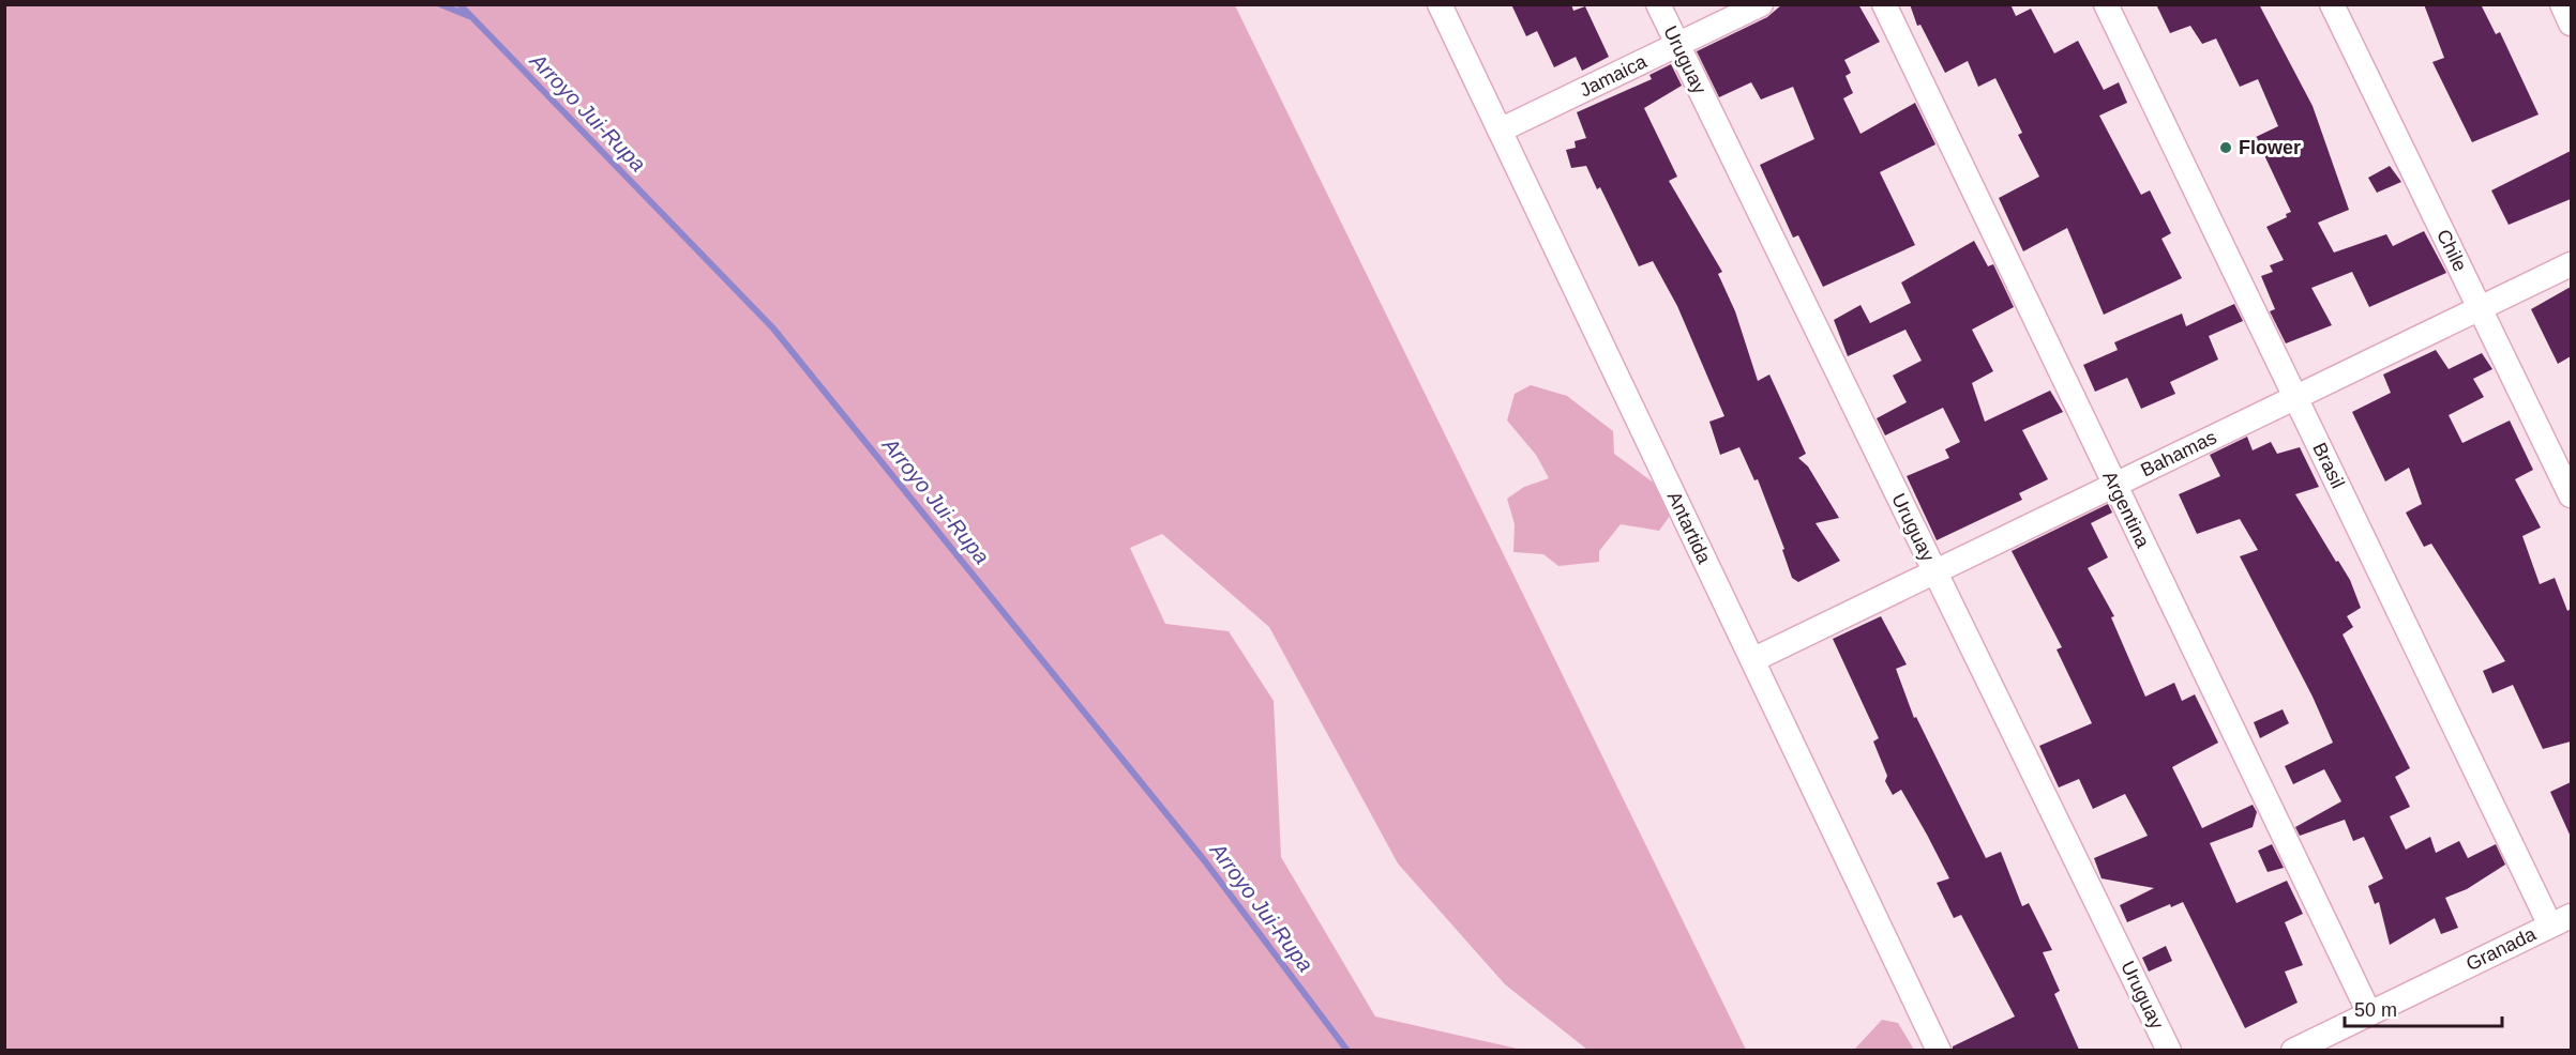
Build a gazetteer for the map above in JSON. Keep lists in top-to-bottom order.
{
  "streets": {
    "street": [
      "Uruguay",
      "Jamaica",
      "Chile",
      "Bahamas",
      "Brasil",
      "Argentina",
      "Antartida",
      "Granada"
    ]
  },
  "crossings": [
    ["Uruguay", "Jamaica"],
    ["Uruguay", "Bahamas"],
    ["Jamaica", "Antartida"],
    ["Chile", "Bahamas"],
    ["Bahamas", "Brasil"],
    ["Bahamas", "Argentina"],
    ["Bahamas", "Antartida"],
    ["Brasil", "Granada"],
    ["Argentina", "Granada"]
  ],
  "water": ["Arroyo Jui-Rupa"],
  "places": ["Flower"],
  "scale_bar": "50 m"
}
